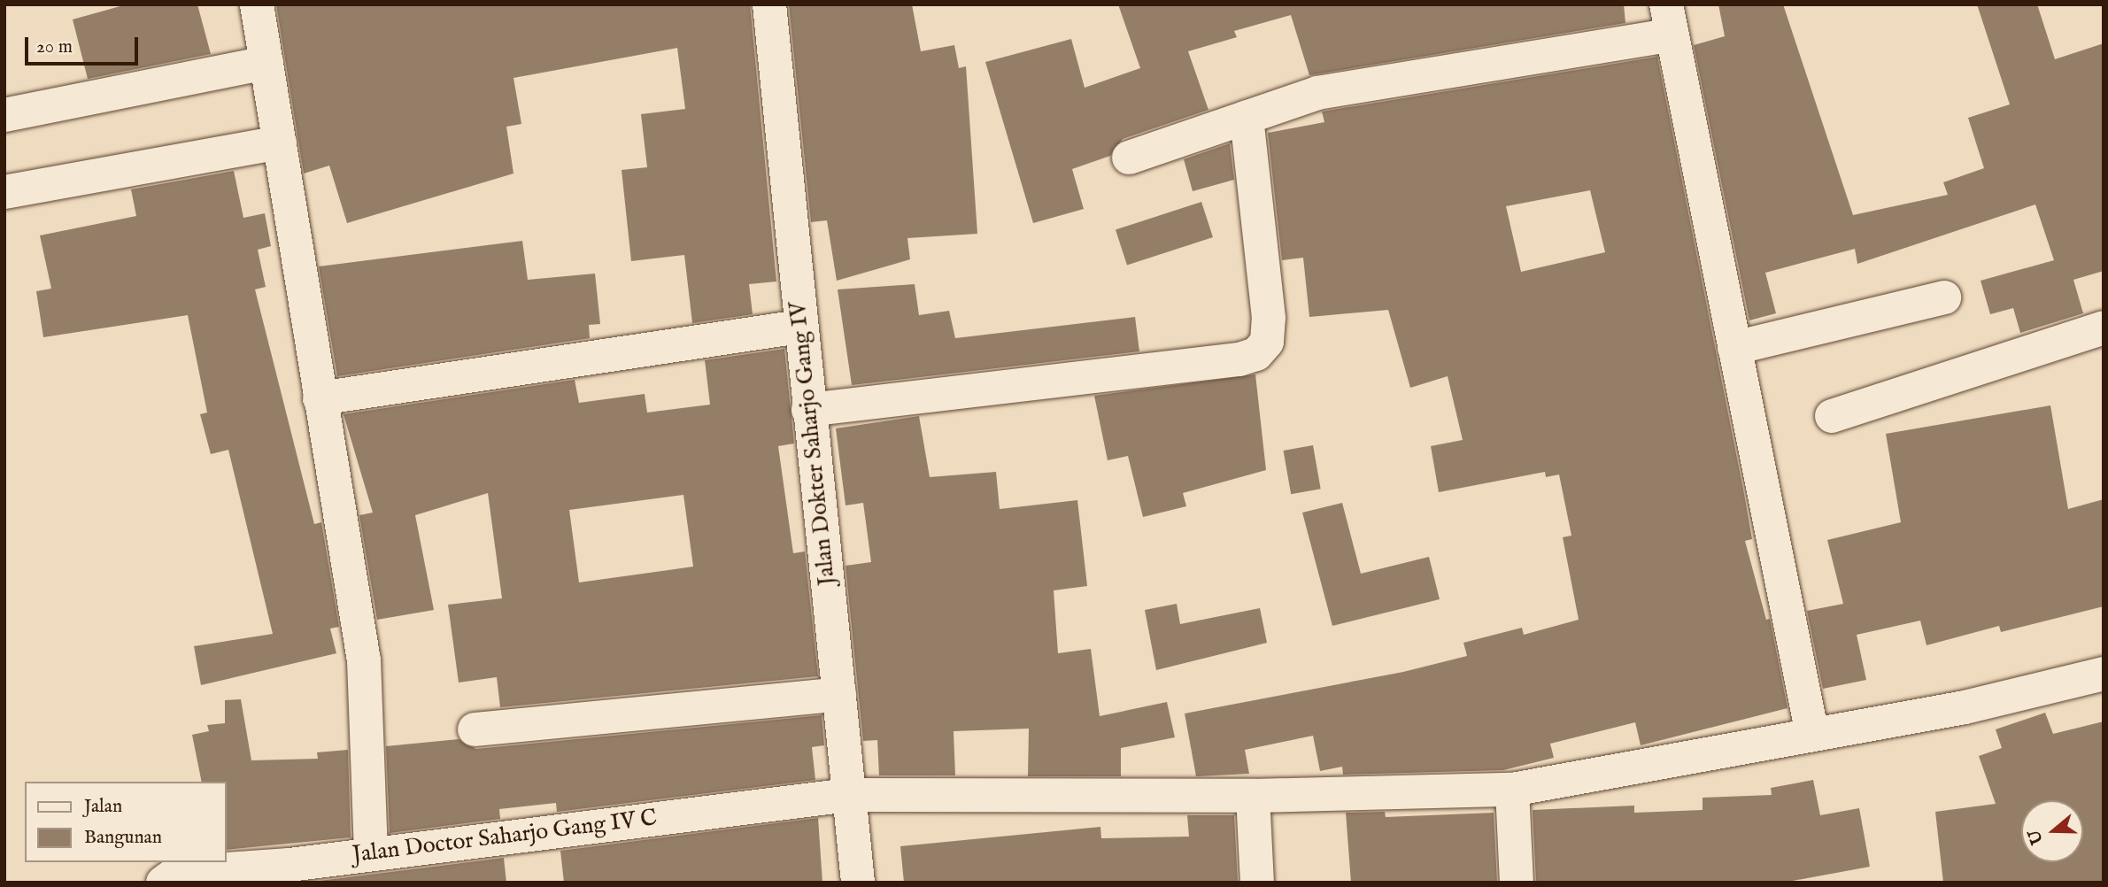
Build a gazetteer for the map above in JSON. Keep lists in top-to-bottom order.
{
  "streets": {
    "street": ["Jalan Dokter Saharjo Gang IV", "Jalan Doctor Saharjo Gang IV C"]
  },
  "crossings": [
    ["Jalan Dokter Saharjo Gang IV", "Jalan Doctor Saharjo Gang IV C"]
  ],
  "legend": ["Jalan", "Bangunan"],
  "scale_bar": "20 m",
  "north": "left"
}
